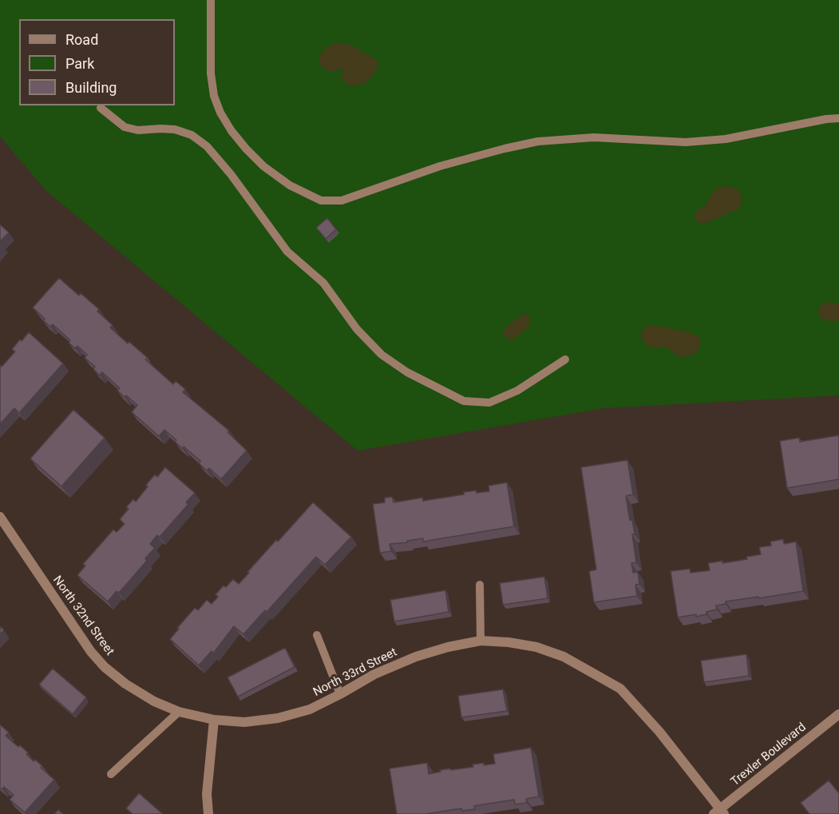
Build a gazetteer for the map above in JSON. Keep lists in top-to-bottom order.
{
  "streets": {
    "street": ["North 32nd Street", "North 33rd Street", "Trexler Boulevard"]
  },
  "crossings": [
    ["North 32nd Street", "North 33rd Street"],
    ["North 33rd Street", "Trexler Boulevard"]
  ],
  "legend": ["Road", "Park", "Building"]
}
